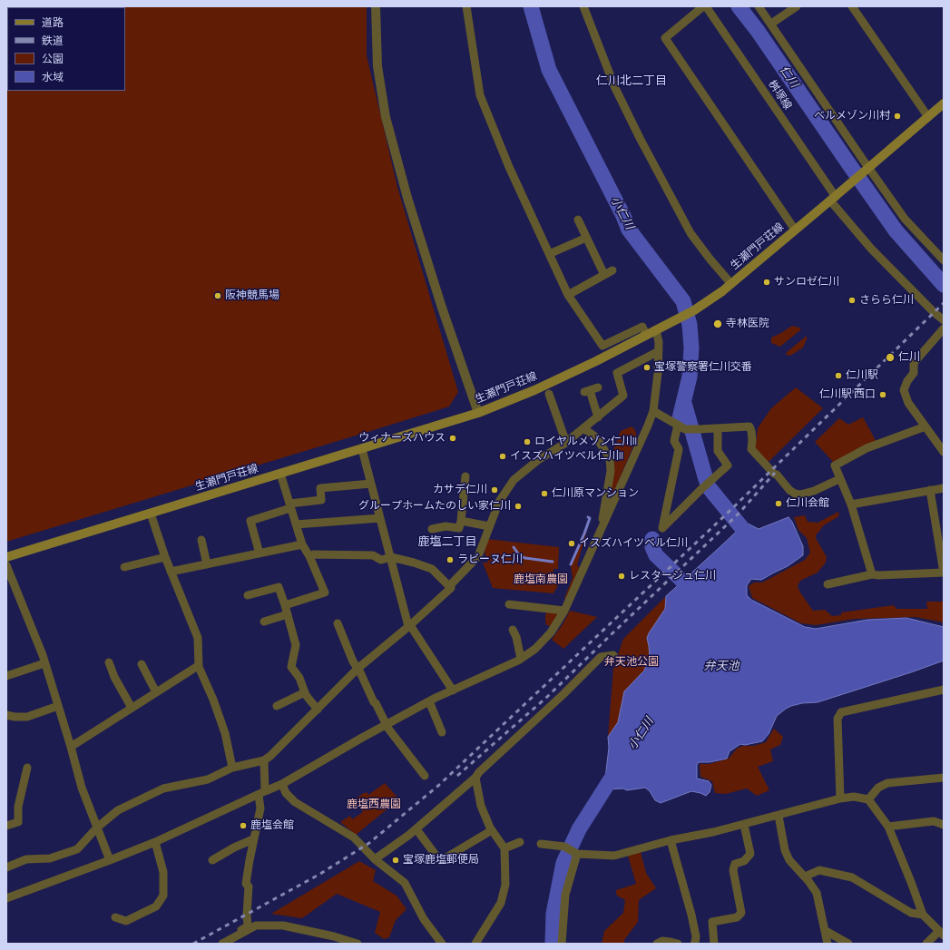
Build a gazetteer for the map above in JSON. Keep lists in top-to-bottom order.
{
  "streets": {
    "main road": ["生瀬門戸荘線"],
    "street": ["桝塚線"]
  },
  "crossings": [
    ["桝塚線", "生瀬門戸荘線"]
  ],
  "districts": ["仁川北二丁目", "鹿塩二丁目"],
  "water": ["仁川", "小仁川", "弁天池"],
  "parks": ["鹿塩南農園", "弁天池公園", "鹿塩西農園"],
  "places": [
    "ベルメゾン川村",
    "サンロゼ仁川",
    "阪神競馬場",
    "さらら仁川",
    "寺林医院",
    "仁川",
    "宝塚警察署仁川交番",
    "仁川駅",
    "仁川駅 西口",
    "ウィナーズハウス",
    "ロイヤルメゾン仁川II",
    "イスズハイツベル仁川II",
    "カサデ仁川",
    "仁川原マンション",
    "仁川会館",
    "グループホームたのしい家仁川",
    "イスズハイツベル仁川",
    "ラビーヌ仁川",
    "レスタージュ仁川",
    "鹿塩会館",
    "宝塚鹿塩郵便局"
  ],
  "legend": [
    "道路",
    "鉄道",
    "公園",
    "水域"
  ]
}
